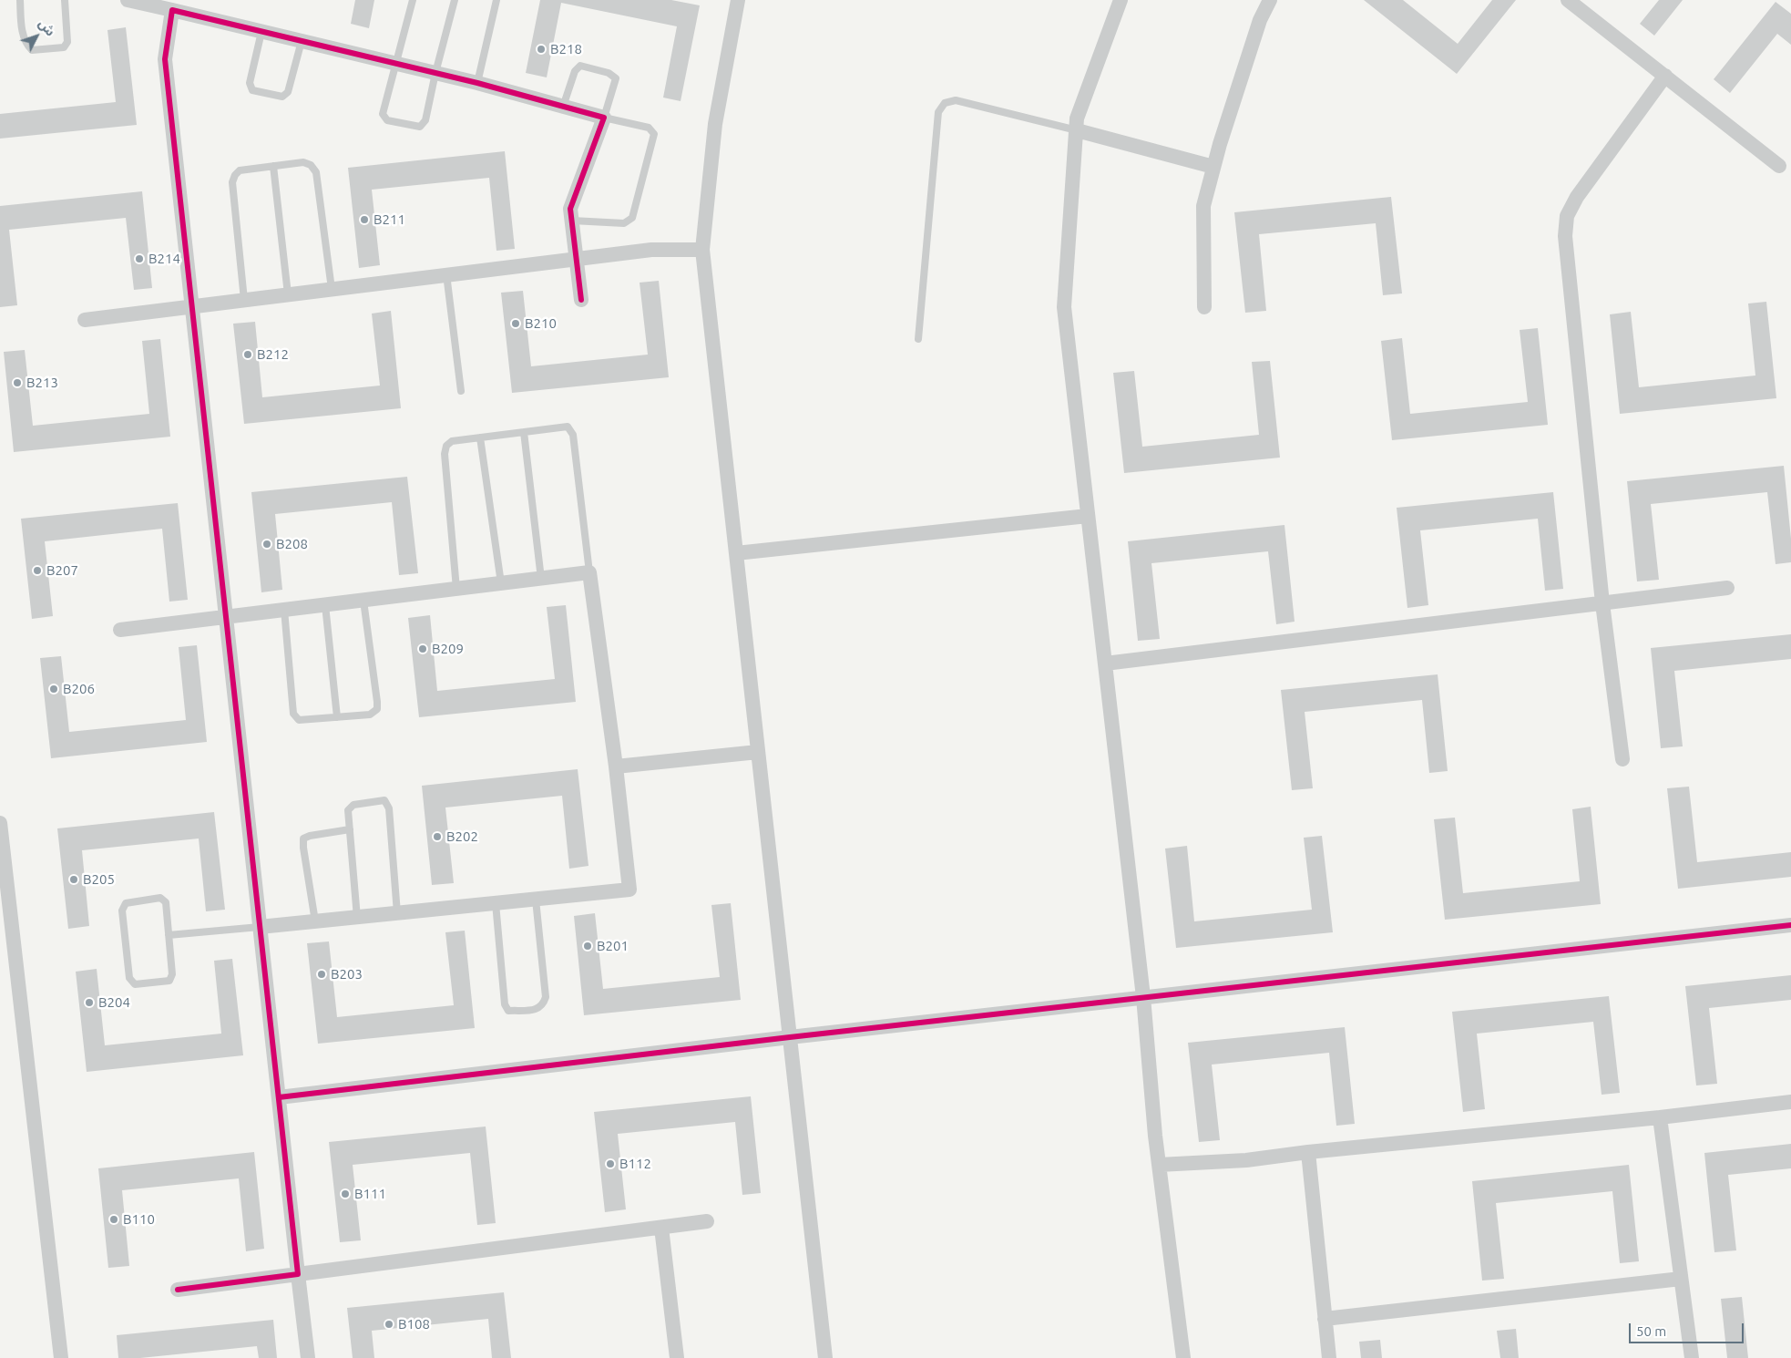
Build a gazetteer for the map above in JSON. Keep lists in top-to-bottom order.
{
  "places": [
    "B218",
    "B211",
    "B214",
    "B210",
    "B212",
    "B213",
    "B208",
    "B207",
    "B209",
    "B206",
    "B202",
    "B205",
    "B201",
    "B203",
    "B204",
    "B112",
    "B111",
    "B110",
    "B108"
  ],
  "scale_bar": "50 m",
  "north": "top right"
}
